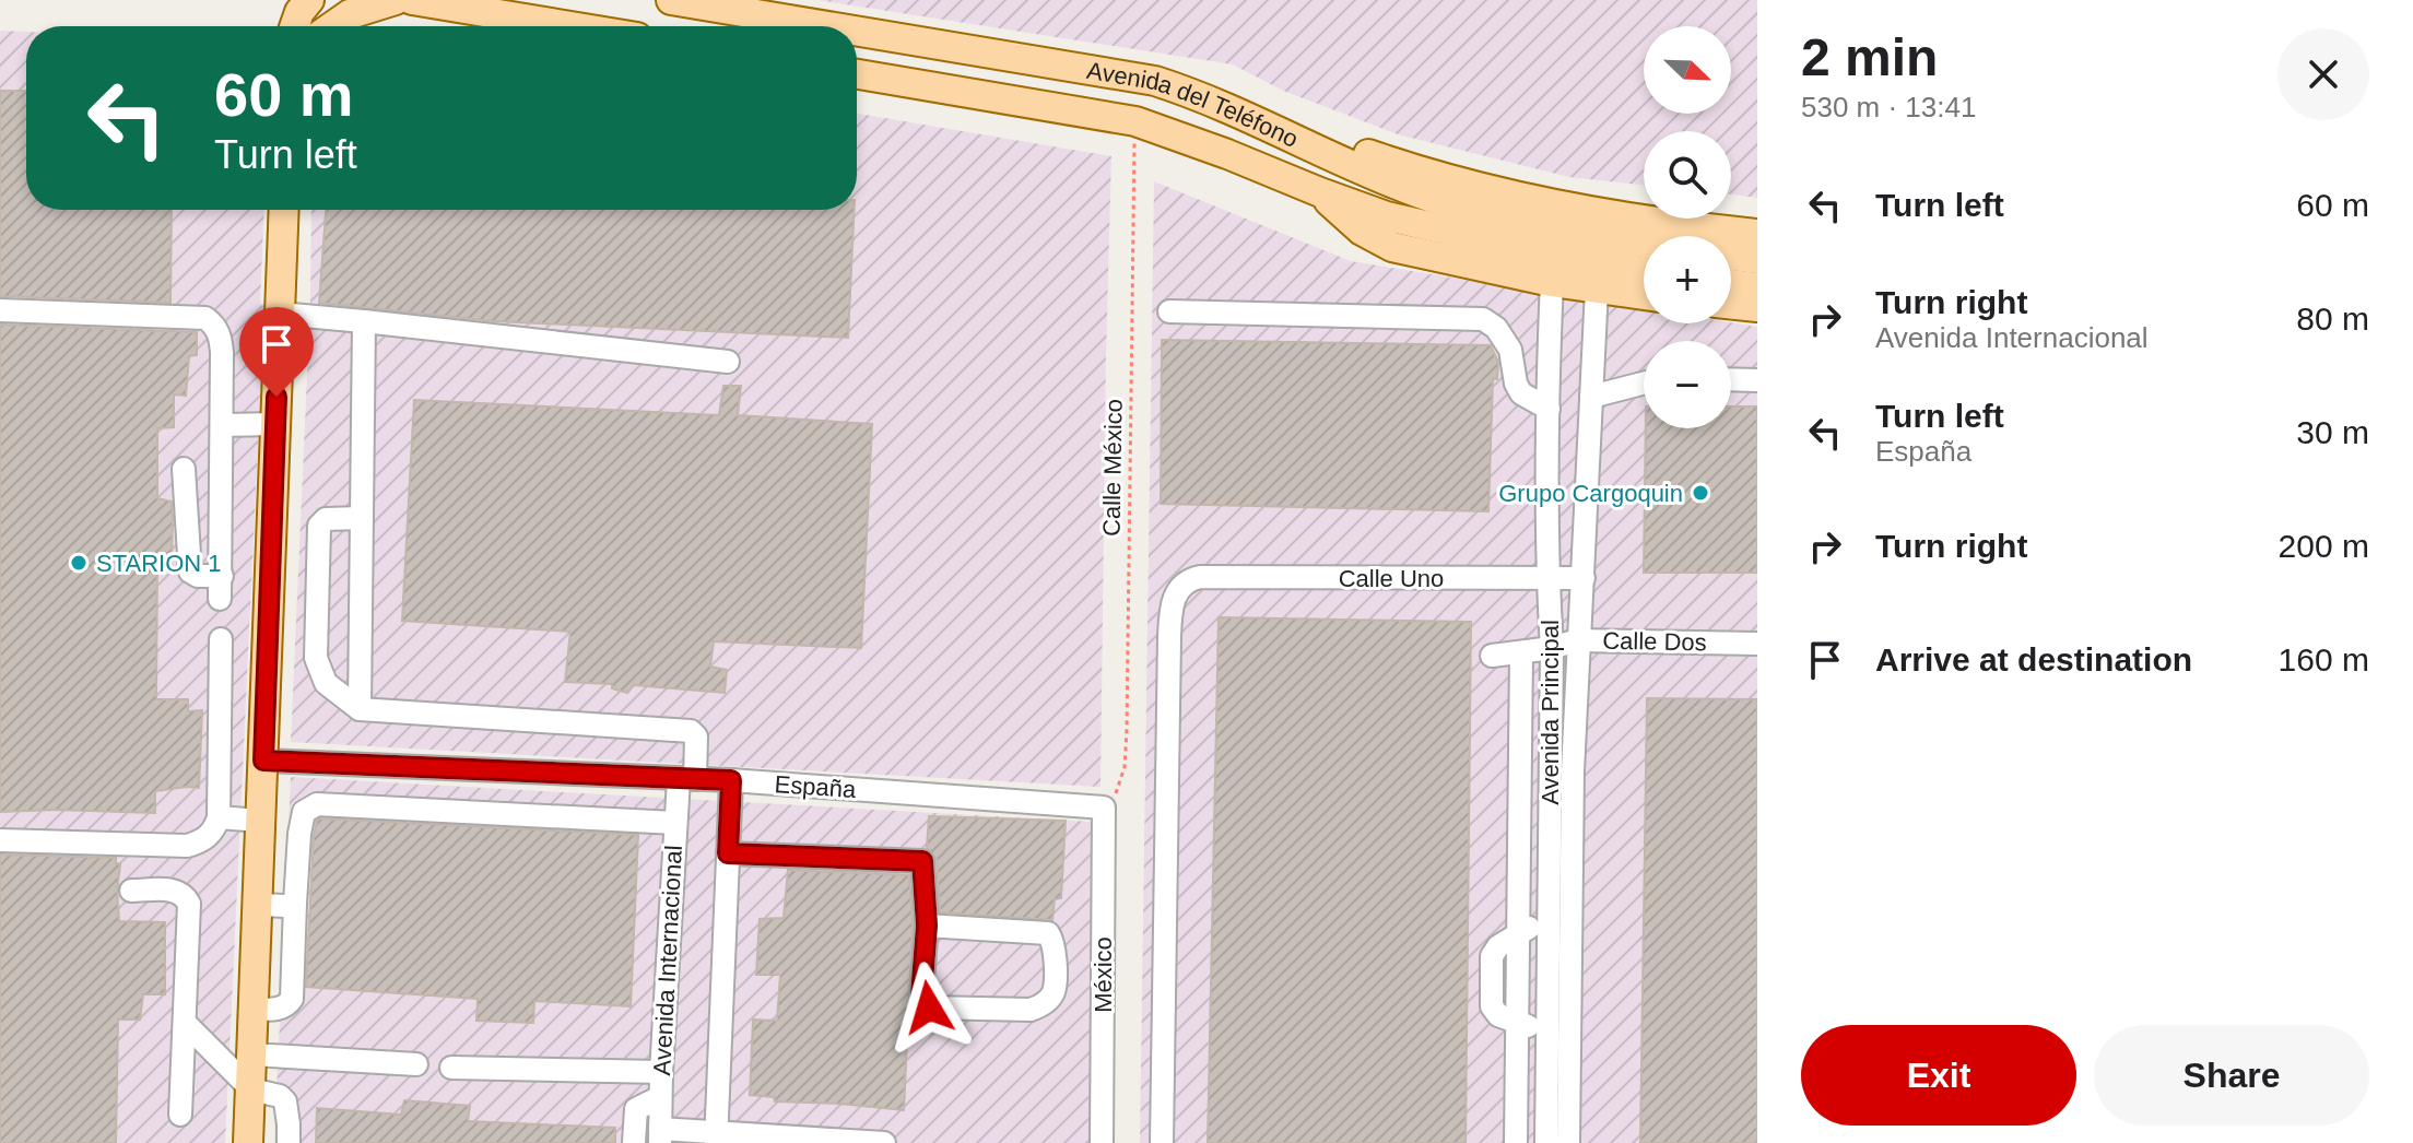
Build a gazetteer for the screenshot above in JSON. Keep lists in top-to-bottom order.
{
  "streets": {
    "main road": ["Avenida del Teléfono"],
    "street": [
      "Calle Uno",
      "Calle Dos",
      "Avenida Principal",
      "España",
      "Avenida Internacional",
      "México"
    ],
    "path": ["Calle México"]
  },
  "crossings": [
    ["Avenida del Teléfono", "Calle México"],
    ["Calle México", "España"],
    ["Calle México", "México"],
    ["Calle Uno", "Avenida Principal"],
    ["Calle Dos", "Avenida Principal"],
    ["España", "Avenida Internacional"],
    ["España", "México"]
  ],
  "places": ["Grupo Cargoquin", "STARION 1"],
  "north": "bottom right",
  "page": {
    "heading": ["2 min", "530 m · 13:41"],
    "map_buttons": ["+", "−"],
    "turn": ["60 m", "Turn left"],
    "list": [
      {
        "name": "Turn left",
        "value": "60 m"
      },
      {
        "name": "Turn right",
        "note": "Avenida Internacional",
        "value": "80 m"
      },
      {
        "name": "Turn left",
        "note": "España",
        "value": "30 m"
      },
      {
        "name": "Turn right",
        "value": "200 m"
      },
      {
        "name": "Arrive at destination",
        "value": "160 m"
      }
    ],
    "buttons": ["Exit", "Share"]
  }
}
